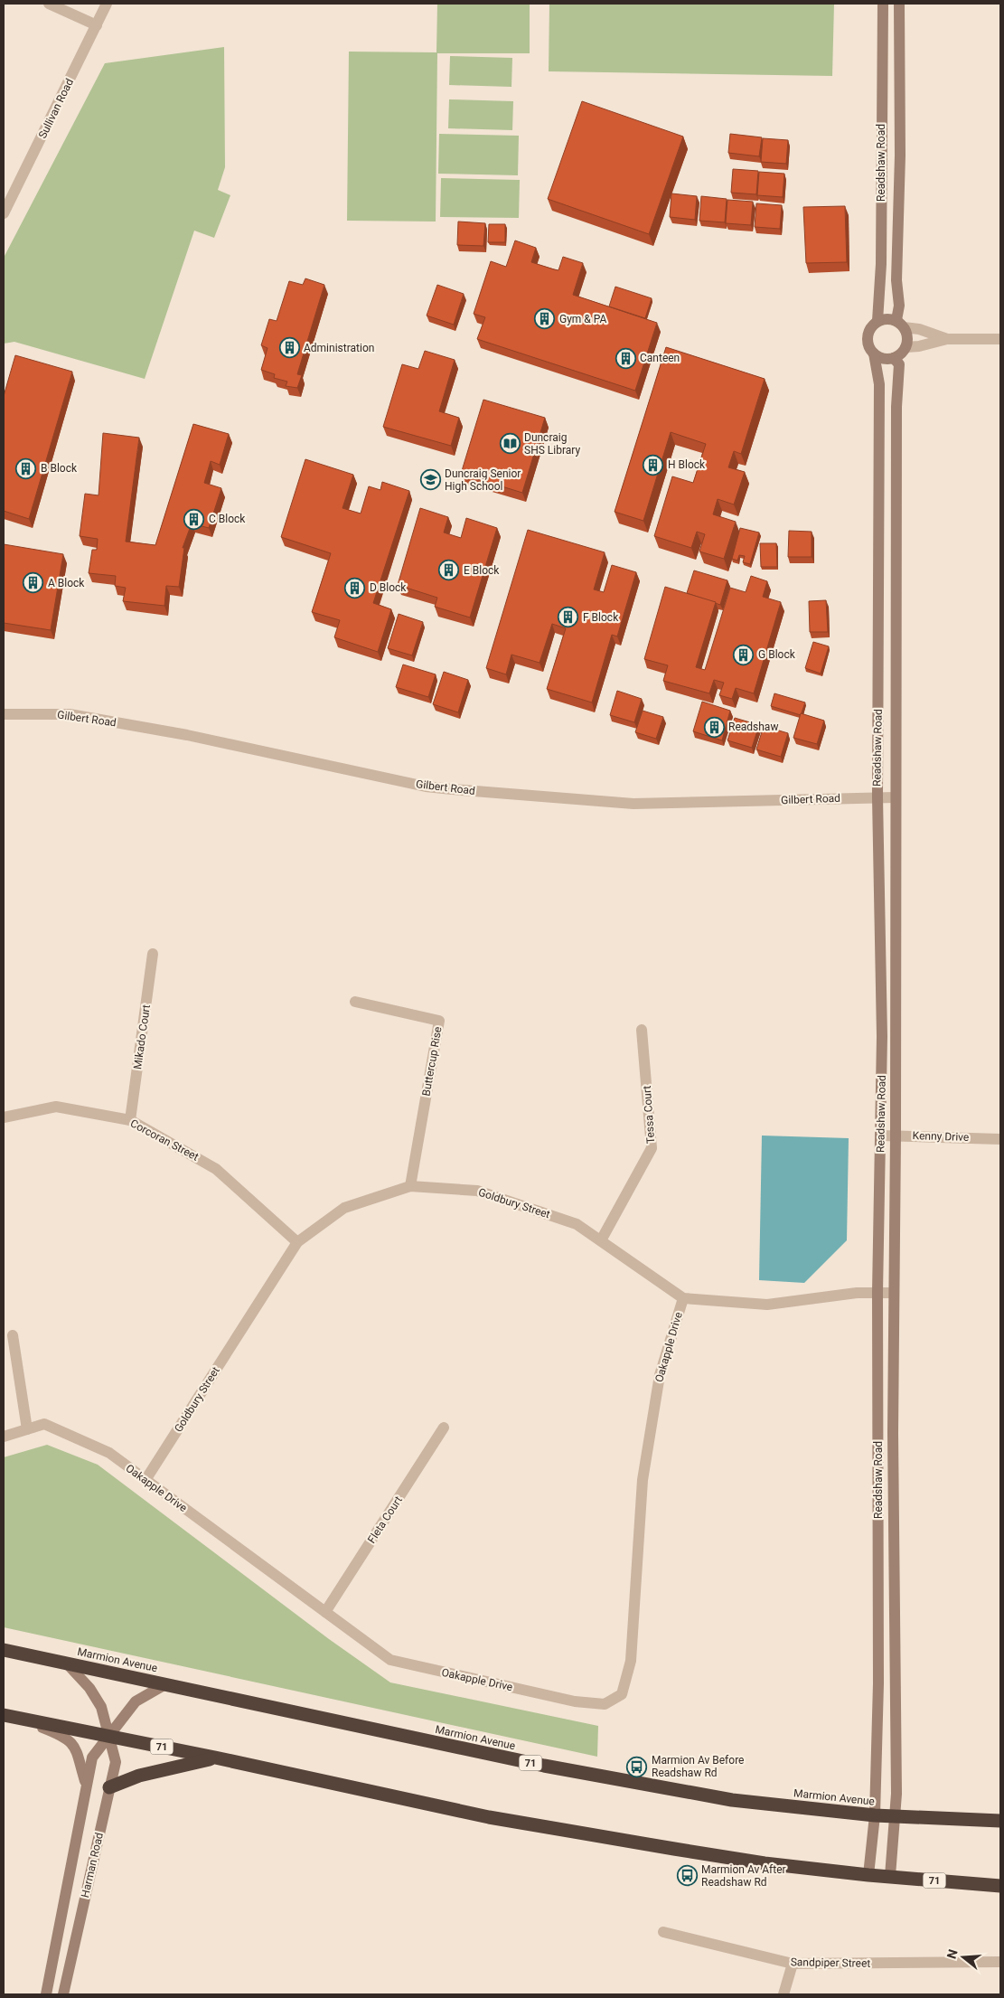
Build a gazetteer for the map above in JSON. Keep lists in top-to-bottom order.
{
  "streets": {
    "highway": ["Marmion Avenue", "71"],
    "street": [
      "Sullivan Road",
      "Readshaw Road",
      "Gilbert Road",
      "Mikado Court",
      "Buttercup Rise",
      "Tessa Court",
      "Kenny Drive",
      "Corcoran Street",
      "Goldbury Street",
      "Oakapple Drive",
      "Fleta Court",
      "Harman Road",
      "Sandpiper Street"
    ]
  },
  "crossings": [
    ["Readshaw Road", "Gilbert Road"],
    ["Readshaw Road", "Kenny Drive"],
    ["Readshaw Road", "Marmion Avenue"],
    ["Readshaw Road", "71"],
    ["Mikado Court", "Corcoran Street"],
    ["Buttercup Rise", "Goldbury Street"],
    ["Tessa Court", "Goldbury Street"],
    ["Corcoran Street", "Goldbury Street"],
    ["Goldbury Street", "Oakapple Drive"],
    ["Oakapple Drive", "Fleta Court"],
    ["Marmion Avenue", "Harman Road"],
    ["71", "Harman Road"]
  ],
  "places": {
    "building": [
      "Gym & PA",
      "Administration",
      "Canteen",
      "H Block",
      "B Block",
      "C Block",
      "E Block",
      "A Block",
      "D Block",
      "F Block",
      "G Block",
      "Readshaw"
    ],
    "library": ["Duncraig SHS Library"],
    "school or university": ["Duncraig Senior High School"],
    "bus stop": ["Marmion Av Before Readshaw Rd", "Marmion Av After Readshaw Rd"]
  },
  "north": "left"
}
